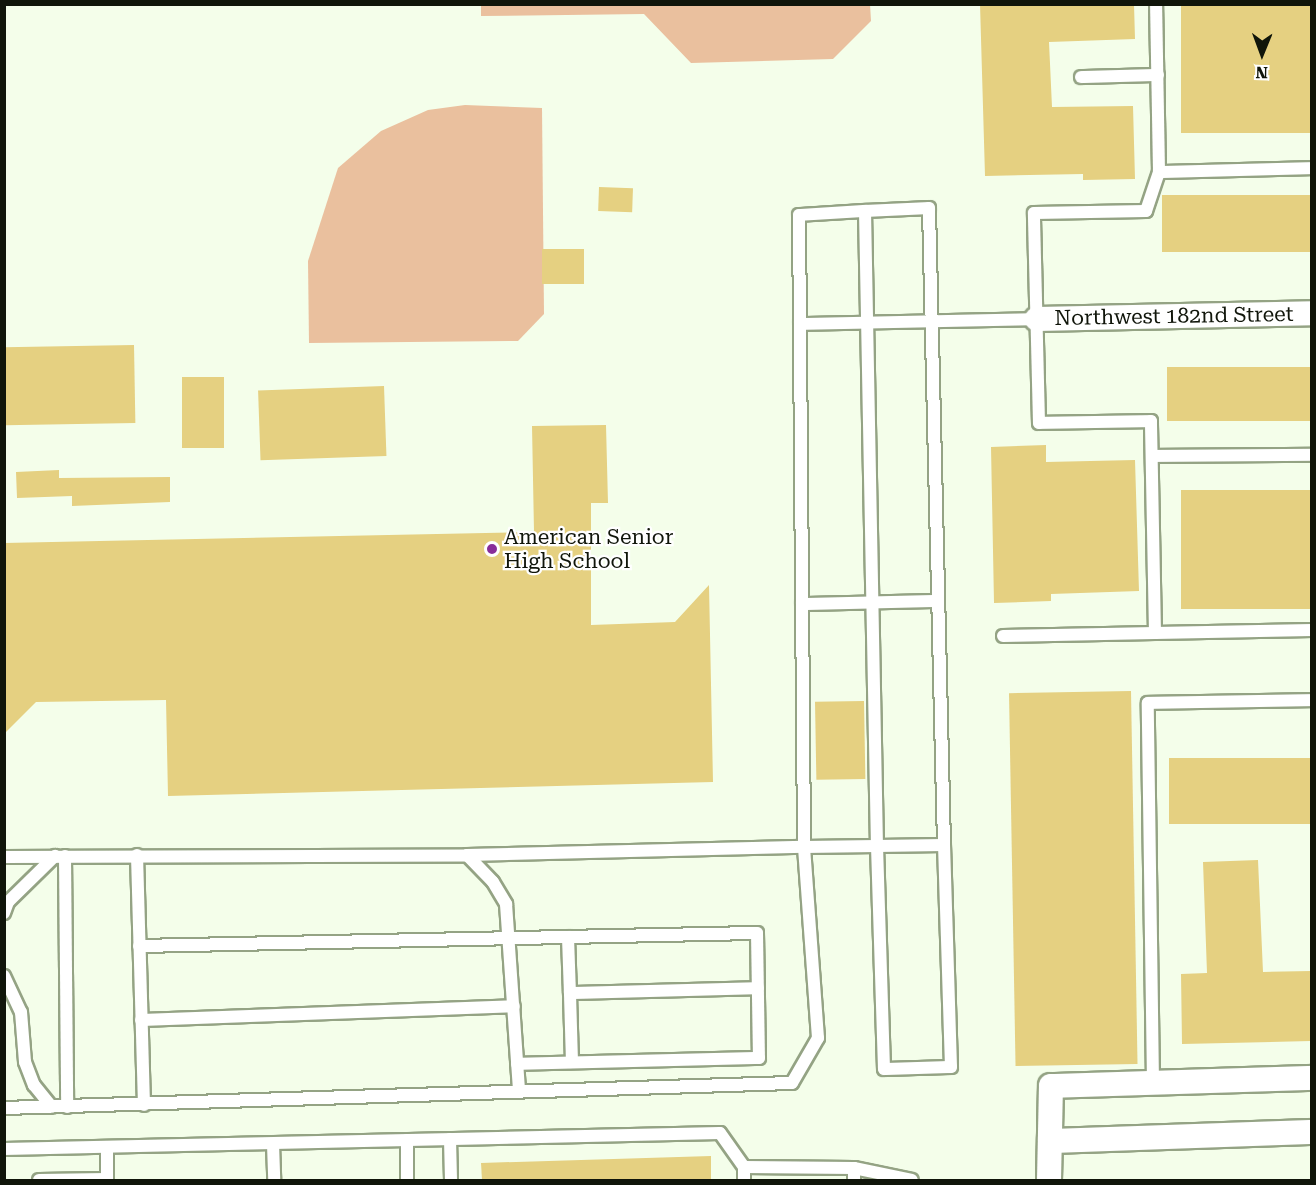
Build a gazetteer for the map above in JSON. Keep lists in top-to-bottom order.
{
  "streets": {
    "street": ["Northwest 182nd Street"]
  },
  "places": ["American Senior High School"],
  "north": "bottom"
}
